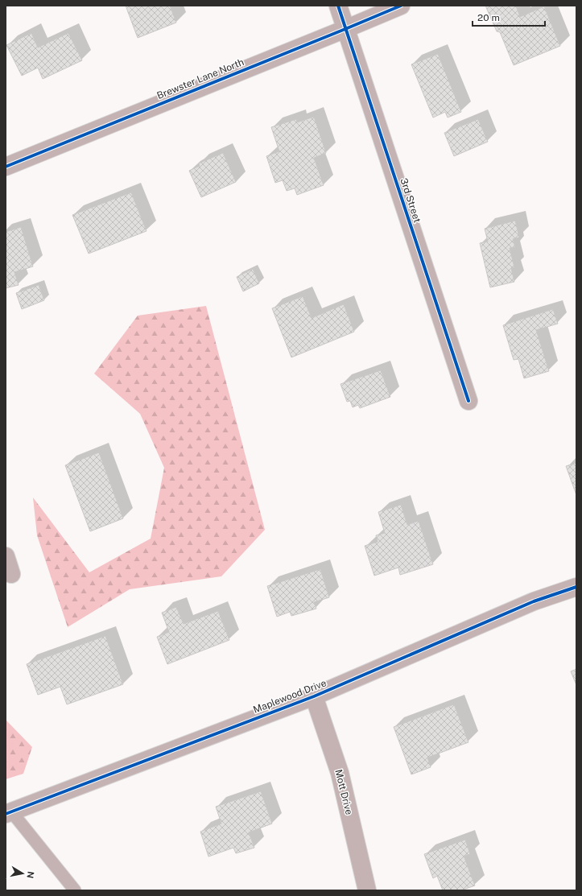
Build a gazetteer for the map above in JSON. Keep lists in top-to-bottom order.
{
  "streets": {
    "street": [
      "Brewster Lane North",
      "3rd Street",
      "Maplewood Drive",
      "Mott Drive"
    ]
  },
  "crossings": [
    ["Brewster Lane North", "3rd Street"],
    ["Maplewood Drive", "Mott Drive"]
  ],
  "scale_bar": "20 m",
  "north": "right"
}
